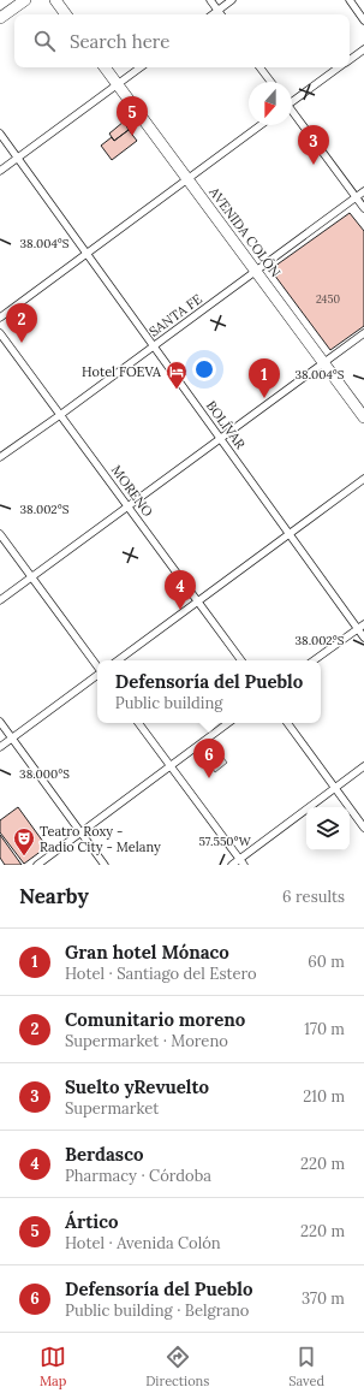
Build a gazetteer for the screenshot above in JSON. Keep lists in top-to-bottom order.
{
  "streets": {
    "main road": ["AVENIDA COLÓN"],
    "street": ["SANTA FE", "BOLÍVAR", "MORENO"]
  },
  "crossings": [
    ["AVENIDA COLÓN", "SANTA FE"],
    ["SANTA FE", "BOLÍVAR"],
    ["SANTA FE", "MORENO"]
  ],
  "places": {
    "hotel": ["Hotel FOEVA"],
    "theatre": ["Teatro Roxy - Radio City - Melany"]
  },
  "house_numbers": ["2450"],
  "north": "bottom",
  "page": {
    "search": "Search here",
    "pins": [
      "5",
      "3",
      "2",
      "1",
      "4",
      "6"
    ],
    "popup": ["Defensoría del Pueblo", "Public building"],
    "heading": ["Nearby", "6 results"],
    "list": [
      {
        "mark": "1",
        "name": "Gran hotel Mónaco",
        "note": "Hotel · Santiago del Estero",
        "value": "60 m"
      },
      {
        "mark": "2",
        "name": "Comunitario moreno",
        "note": "Supermarket · Moreno",
        "value": "170 m"
      },
      {
        "mark": "3",
        "name": "Suelto yRevuelto",
        "note": "Supermarket",
        "value": "210 m"
      },
      {
        "mark": "4",
        "name": "Berdasco",
        "note": "Pharmacy · Córdoba",
        "value": "220 m"
      },
      {
        "mark": "5",
        "name": "Ártico",
        "note": "Hotel · Avenida Colón",
        "value": "220 m"
      },
      {
        "mark": "6",
        "name": "Defensoría del Pueblo",
        "note": "Public building · Belgrano",
        "value": "370 m"
      }
    ],
    "nav": ["Map", "Directions", "Saved"]
  },
  "coordinates": [
    "38.004°S",
    "38.002°S",
    "38.000°S",
    "57.550°W"
  ]
}
